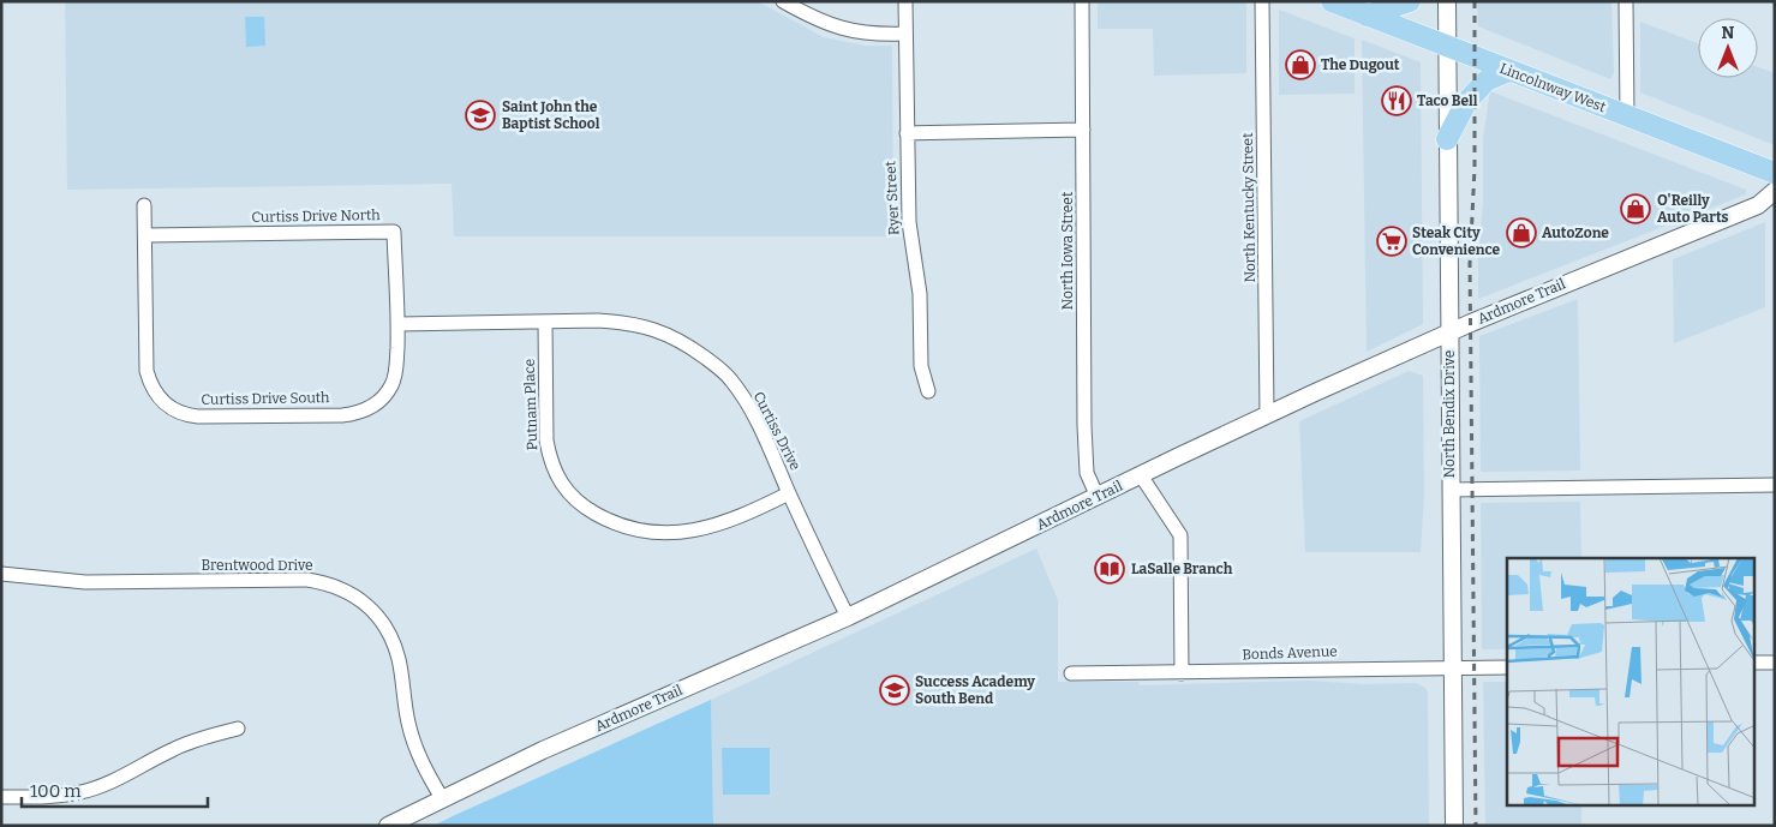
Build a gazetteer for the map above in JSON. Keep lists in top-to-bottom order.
{
  "streets": {
    "main road": ["Lincolnway West"],
    "street": [
      "Ryer Street",
      "North Kentucky Street",
      "Curtiss Drive North",
      "North Iowa Street",
      "Ardmore Trail",
      "Curtiss Drive South",
      "Putnam Place",
      "North Bendix Drive",
      "Curtiss Drive",
      "Brentwood Drive",
      "Bonds Avenue"
    ]
  },
  "crossings": [
    ["Lincolnway West", "North Bendix Drive"],
    ["North Kentucky Street", "Ardmore Trail"],
    ["Curtiss Drive North", "Curtiss Drive South"],
    ["Curtiss Drive North", "Curtiss Drive"],
    ["North Iowa Street", "Ardmore Trail"],
    ["Ardmore Trail", "North Bendix Drive"],
    ["Ardmore Trail", "Curtiss Drive"],
    ["Ardmore Trail", "Brentwood Drive"],
    ["Curtiss Drive South", "Curtiss Drive"],
    ["Putnam Place", "Curtiss Drive"],
    ["North Bendix Drive", "Bonds Avenue"]
  ],
  "places": {
    "shop": ["The Dugout", "O'Reilly Auto Parts", "AutoZone"],
    "restaurant": ["Taco Bell"],
    "school or university": ["Saint John the Baptist School", "Success Academy South Bend"],
    "supermarket": ["Steak City Convenience"],
    "library": ["LaSalle Branch"]
  },
  "scale_bar": "100 m",
  "north": "top"
}
